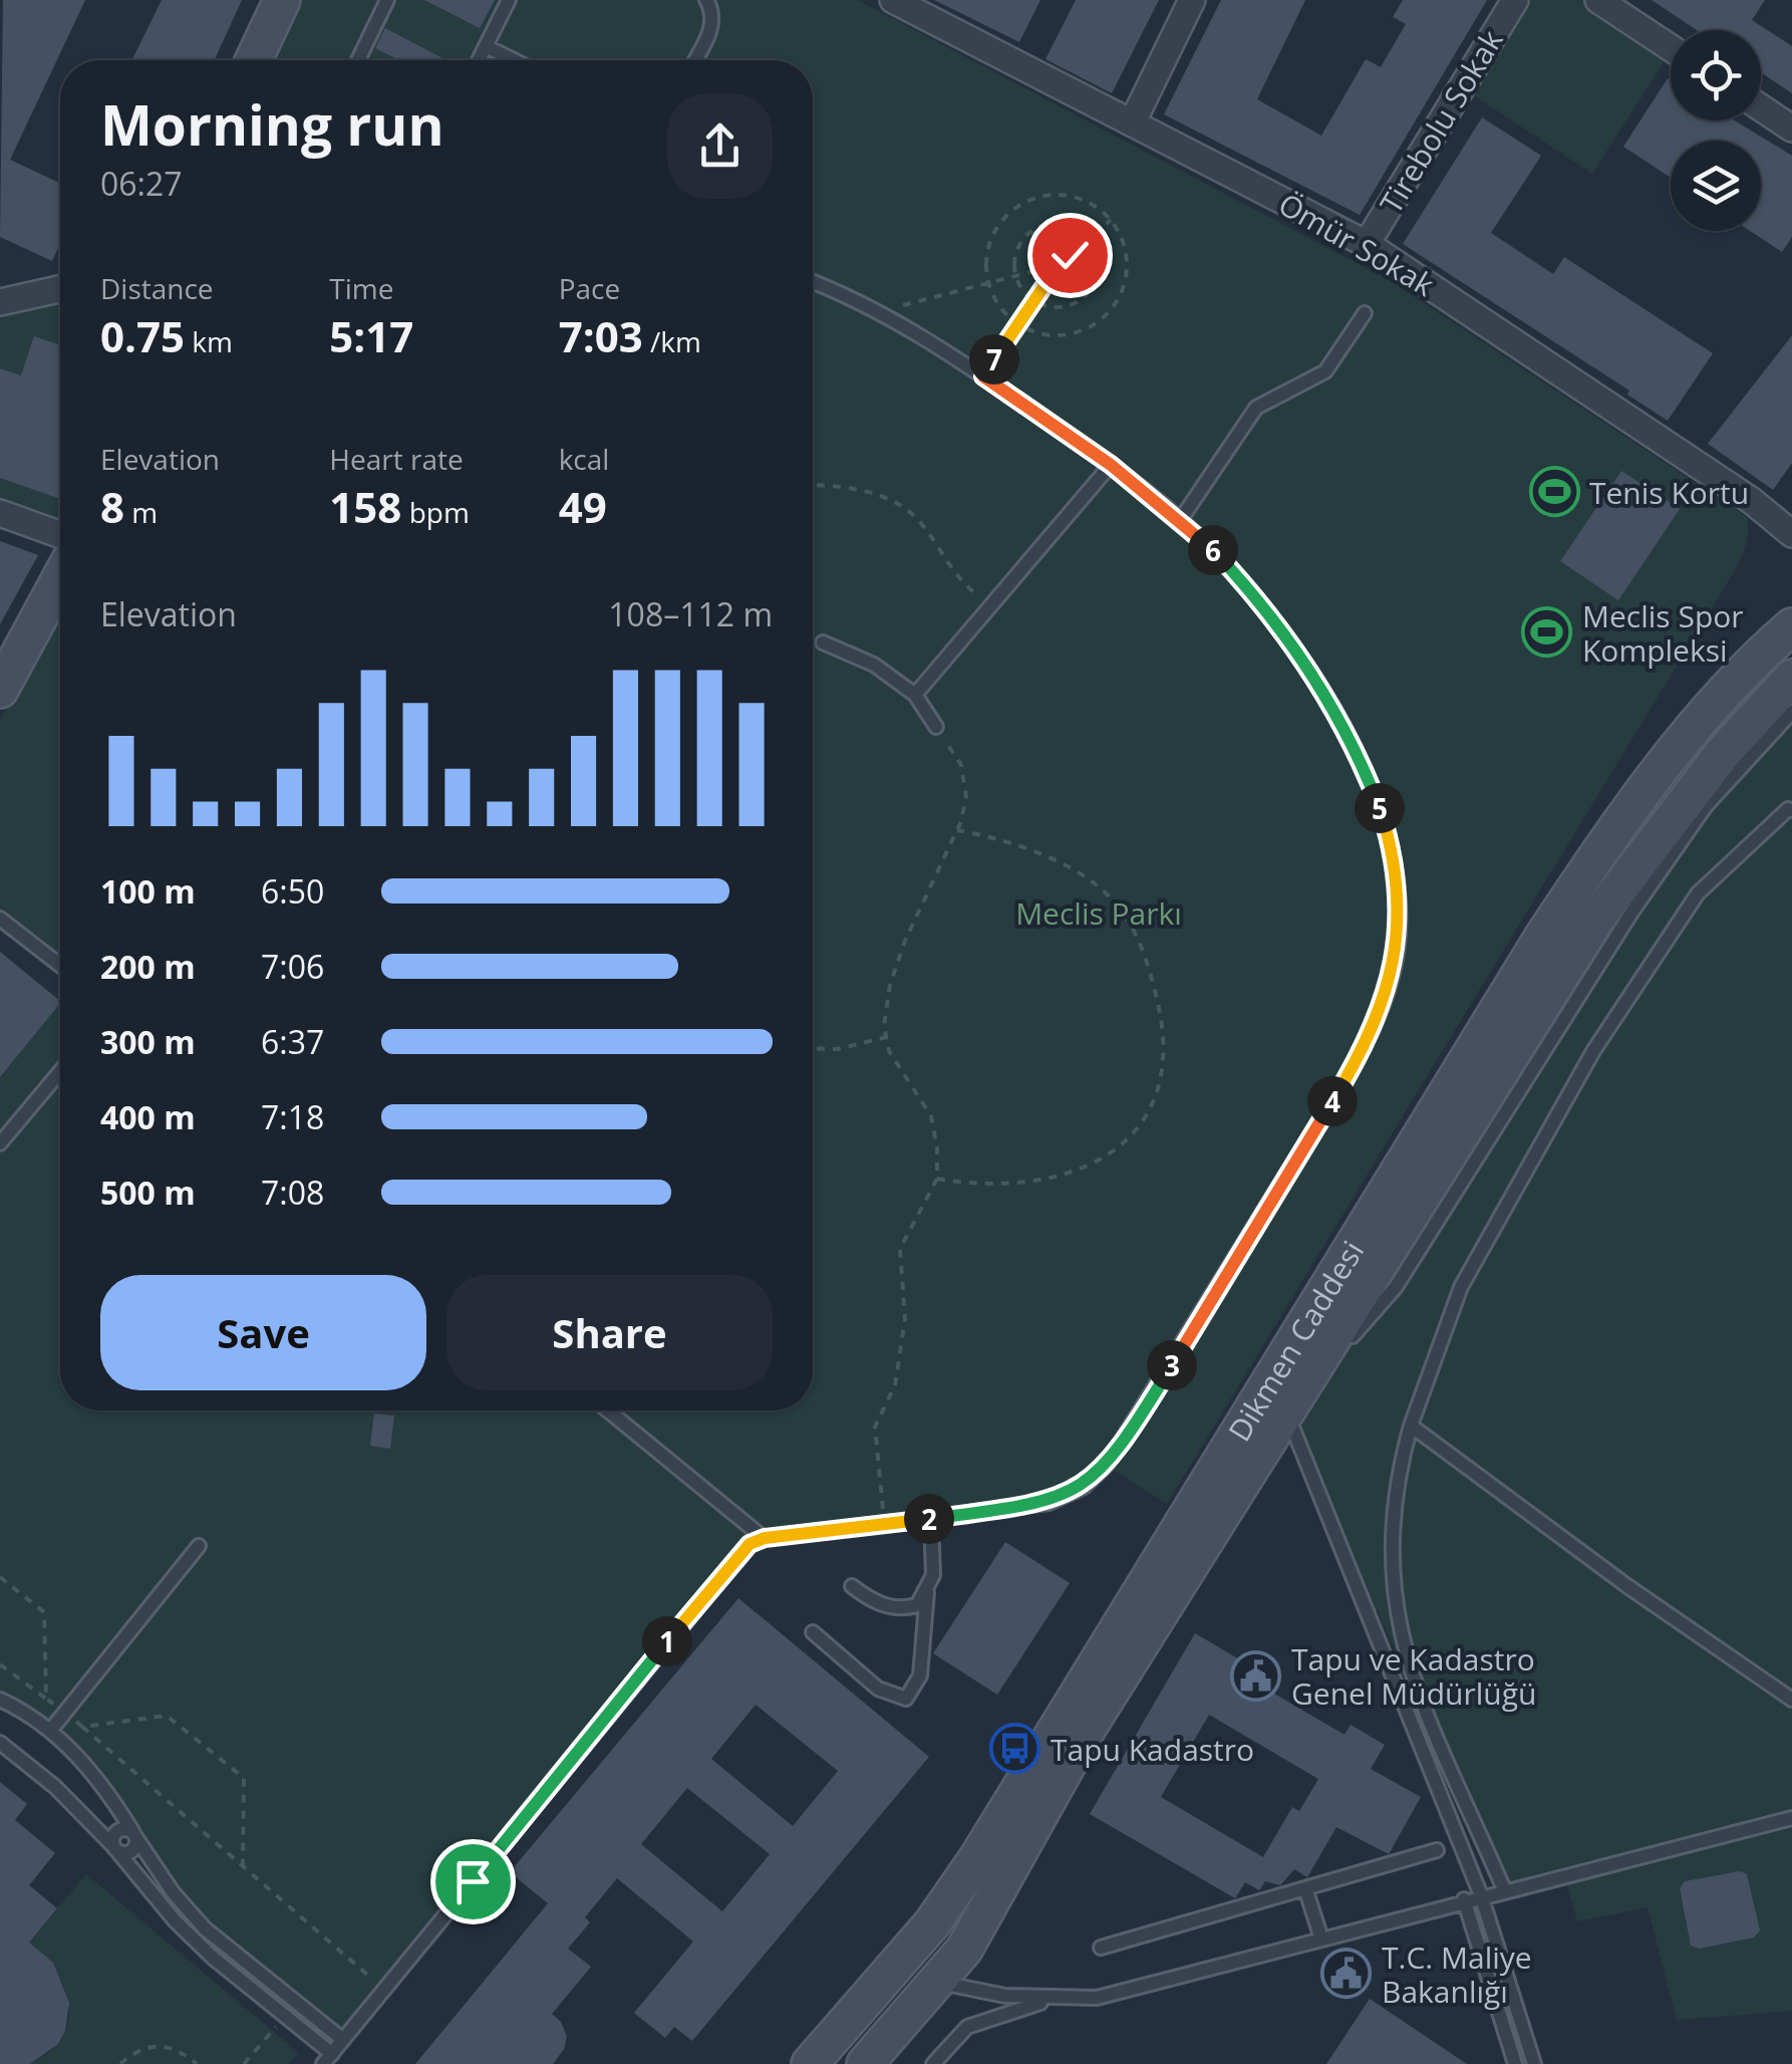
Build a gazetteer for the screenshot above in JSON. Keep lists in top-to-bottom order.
{
  "streets": {
    "main road": ["Dikmen Caddesi"],
    "street": ["Tirebolu Sokak", "Ömür Sokak"]
  },
  "crossings": [
    ["Tirebolu Sokak", "Ömür Sokak"]
  ],
  "parks": ["Meclis Parkı"],
  "places": {
    "sports": ["Tenis Kortu", "Meclis Spor Kompleksi"],
    "public building": ["Tapu ve Kadastro Genel Müdürlüğü", "T.C. Maliye Bakanlığı"],
    "bus stop": ["Tapu Kadastro"]
  },
  "page": {
    "heading": ["Morning run", "06:27"],
    "stats": [
      ["Distance", "0.75 km"],
      ["Time", "5:17"],
      ["Pace", "7:03 /km"],
      ["Elevation", "8 m"],
      ["Heart rate", "158 bpm"],
      ["kcal", "49"]
    ],
    "pins": [
      "7",
      "6",
      "5",
      "4",
      "3",
      "2",
      "1"
    ],
    "chart": ["Elevation", "108–112 m"],
    "list": [
      {
        "name": "100 m",
        "note": "6:50"
      },
      {
        "name": "200 m",
        "note": "7:06"
      },
      {
        "name": "300 m",
        "note": "6:37"
      },
      {
        "name": "400 m",
        "note": "7:18"
      },
      {
        "name": "500 m",
        "note": "7:08"
      }
    ],
    "buttons": ["Save", "Share"]
  }
}
